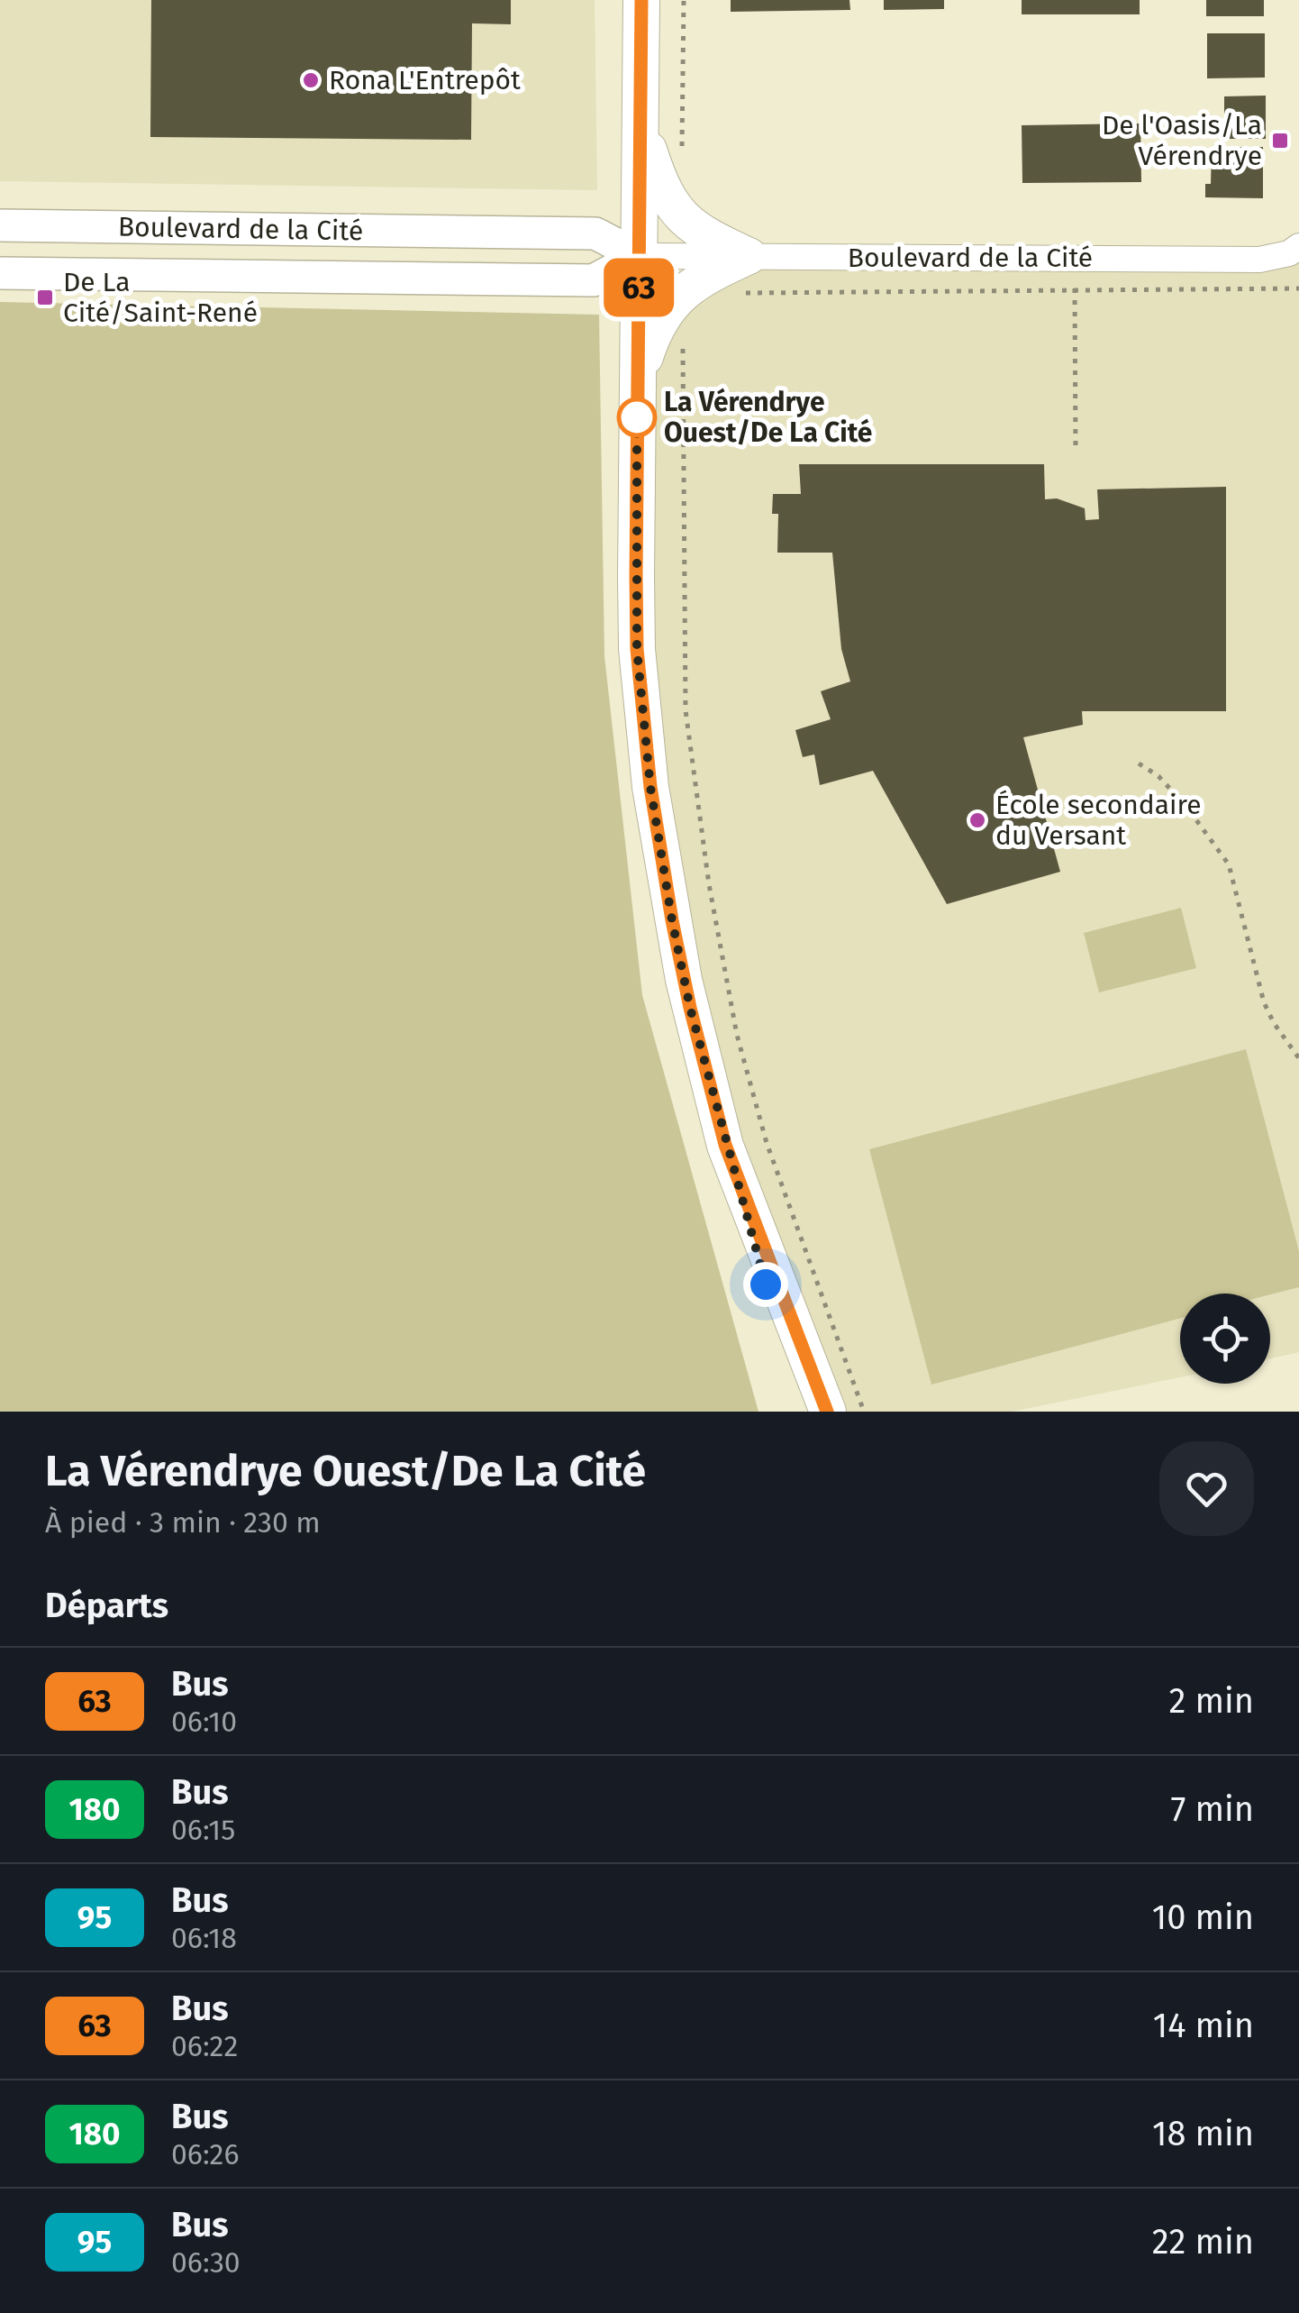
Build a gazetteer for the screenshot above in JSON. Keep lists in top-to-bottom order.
{
  "streets": {
    "street": ["Boulevard de la Cité"]
  },
  "places": {
    "other": ["Rona L'Entrepôt", "La Vérendrye Ouest/De La Cité", "École secondaire du Versant"],
    "transit": ["De l'Oasis/La Vérendrye", "De La Cité/Saint-René"]
  },
  "lines": ["bus line 63"],
  "page": {
    "on_map": "63",
    "heading": [
      ["La Vérendrye Ouest/De La Cité", "À pied · 3 min · 230 m"],
      "Départs"
    ],
    "list": [
      {
        "mark": "63",
        "name": "Bus",
        "note": "06:10",
        "value": "2 min"
      },
      {
        "mark": "180",
        "name": "Bus",
        "note": "06:15",
        "value": "7 min"
      },
      {
        "mark": "95",
        "name": "Bus",
        "note": "06:18",
        "value": "10 min"
      },
      {
        "mark": "63",
        "name": "Bus",
        "note": "06:22",
        "value": "14 min"
      },
      {
        "mark": "180",
        "name": "Bus",
        "note": "06:26",
        "value": "18 min"
      },
      {
        "mark": "95",
        "name": "Bus",
        "note": "06:30",
        "value": "22 min"
      }
    ]
  }
}
